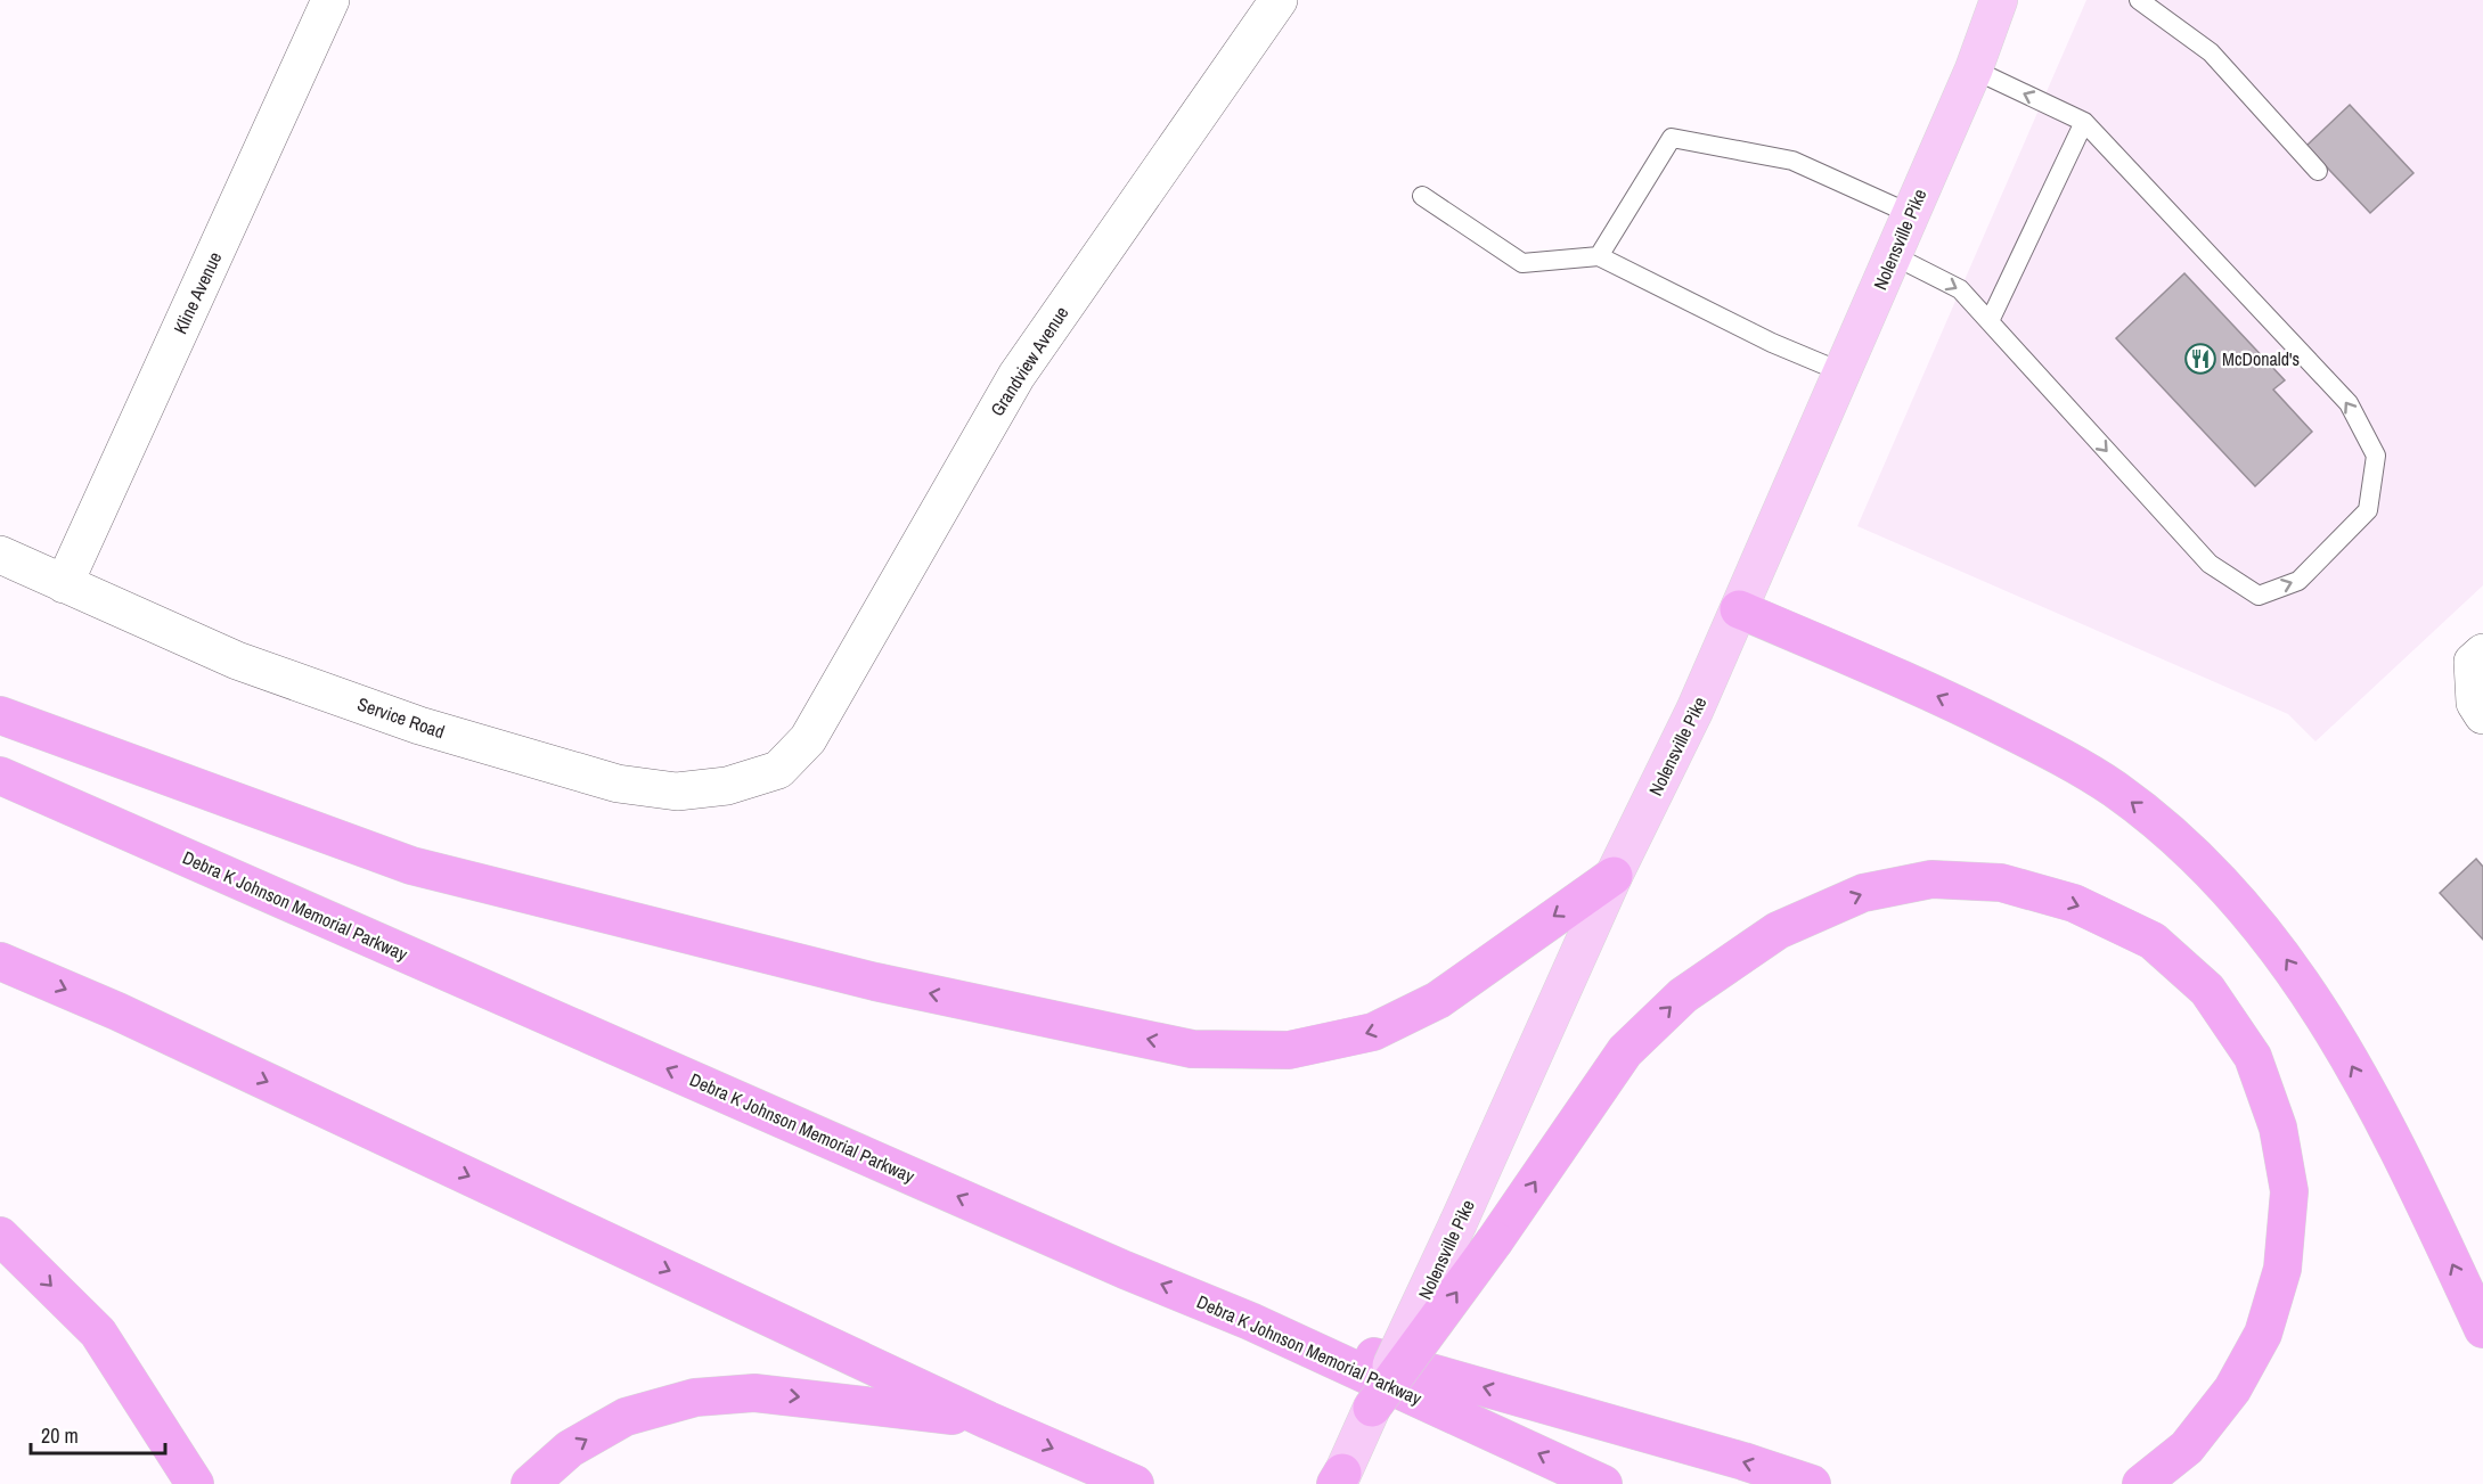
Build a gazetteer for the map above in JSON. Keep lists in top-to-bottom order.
{
  "streets": {
    "highway": ["Debra K Johnson Memorial Parkway"],
    "main road": ["Nolensville Pike"],
    "street": ["Kline Avenue", "Grandview Avenue", "Service Road"]
  },
  "crossings": [
    ["Kline Avenue", "Service Road"],
    ["Grandview Avenue", "Service Road"]
  ],
  "places": {
    "restaurant": ["McDonald's"]
  },
  "scale_bar": "20 m"
}
